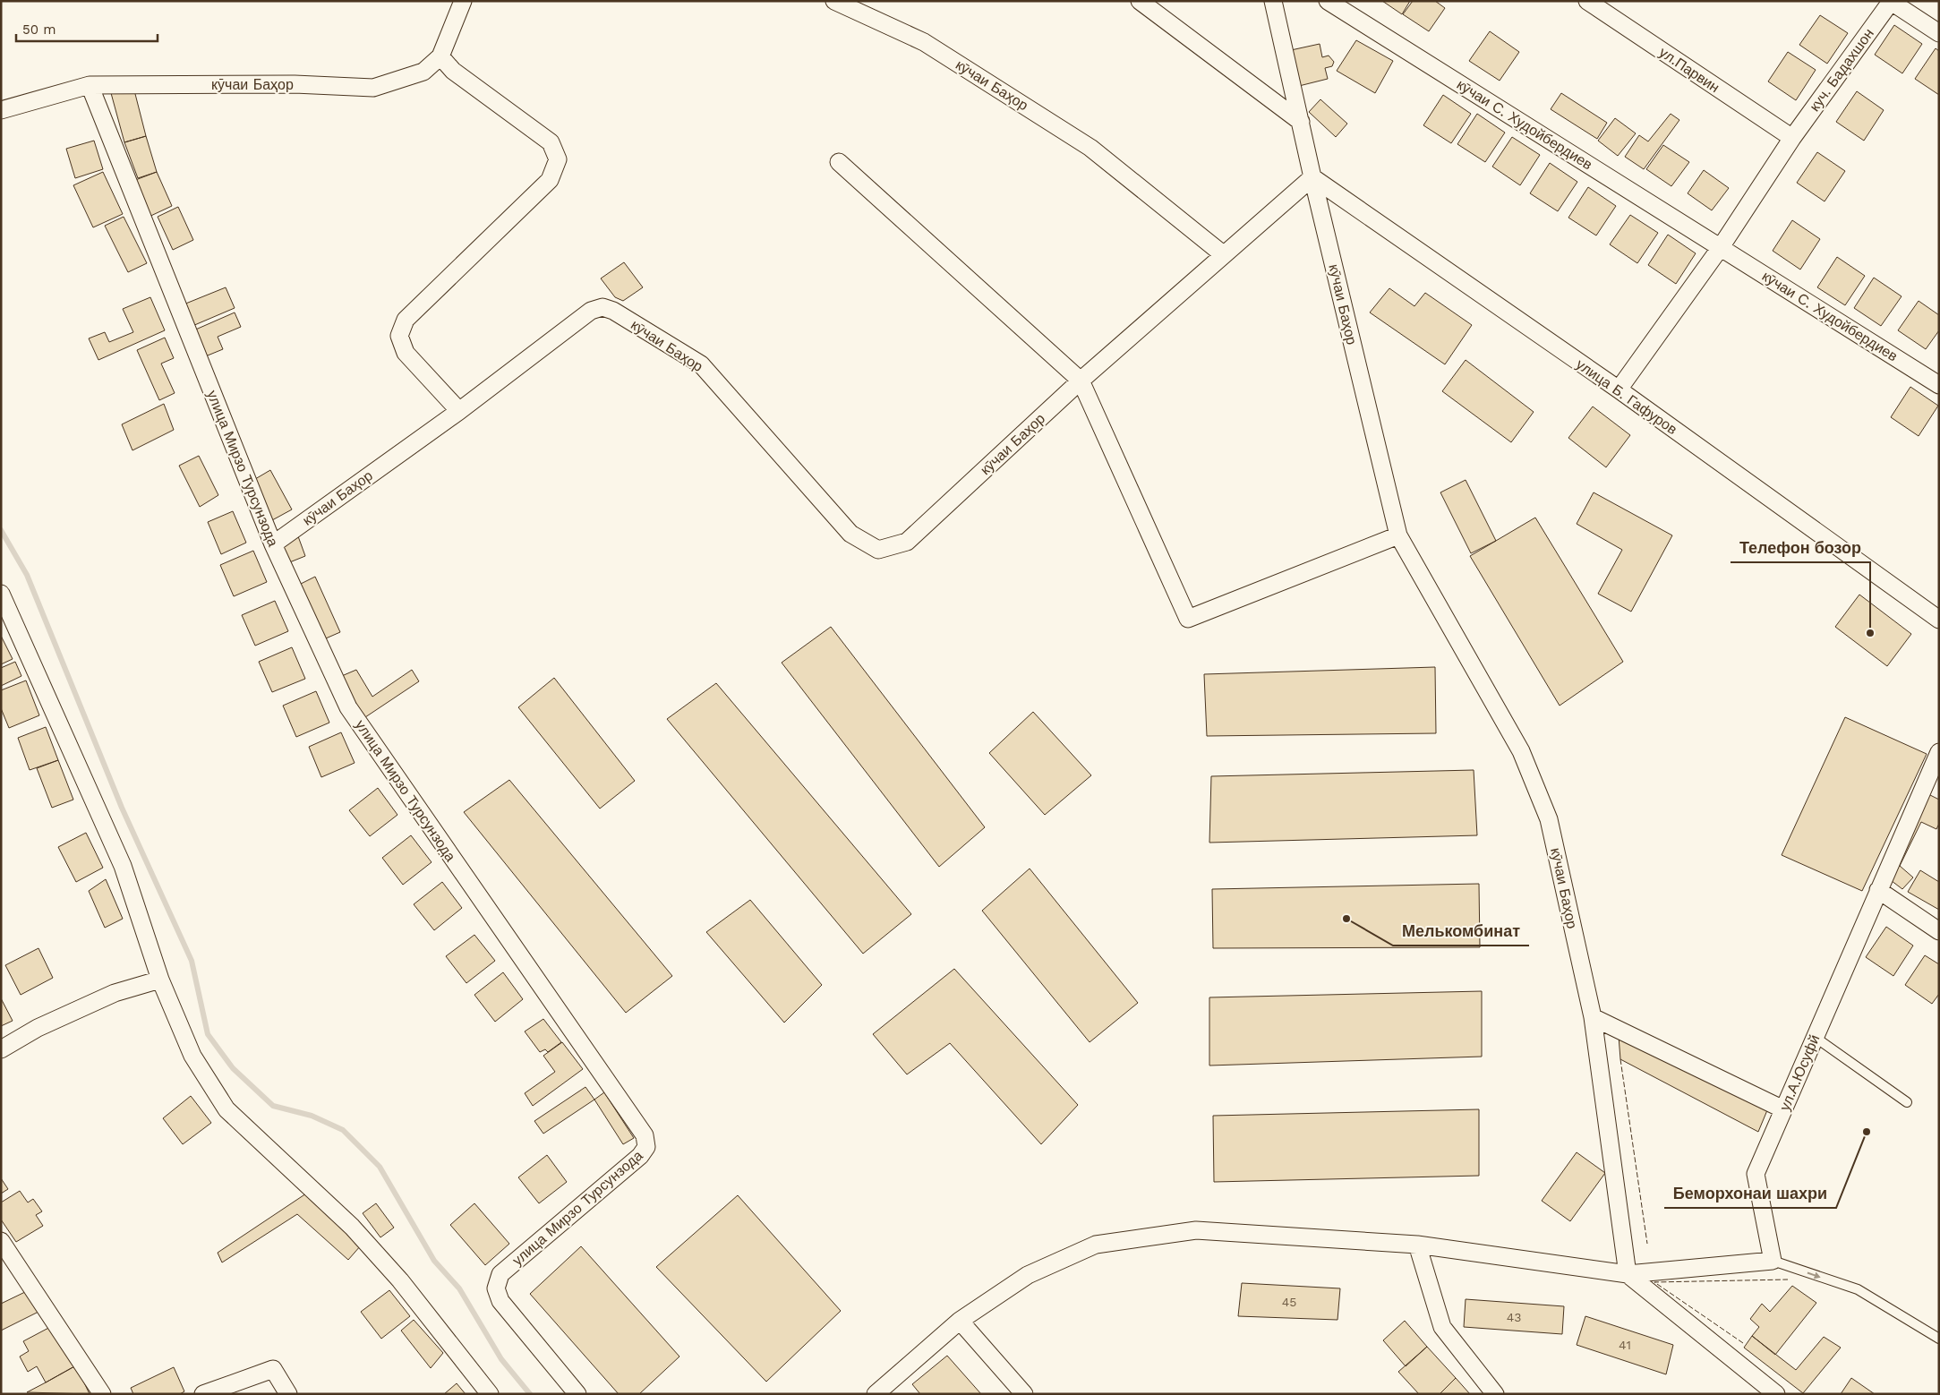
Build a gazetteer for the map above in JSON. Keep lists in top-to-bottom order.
{
  "streets": {
    "street": [
      "ул.Парвин",
      "куч. Бадахшон",
      "кӯчаи Баҳор",
      "кӯчаи С. Худойбердиев",
      "улица Б. Гафуров",
      "улица Мирзо Турсунзода",
      "ул.А.Юсуфй"
    ]
  },
  "crossings": [
    ["ул.Парвин", "куч. Бадахшон"],
    ["кӯчаи Баҳор", "улица Б. Гафуров"],
    ["кӯчаи Баҳор", "улица Мирзо Турсунзода"]
  ],
  "places": ["Телефон бозор", "Мелькомбинат", "Беморхонаи шахри"],
  "house_numbers": ["45", "43", "41"],
  "scale_bar": "50 m"
}
